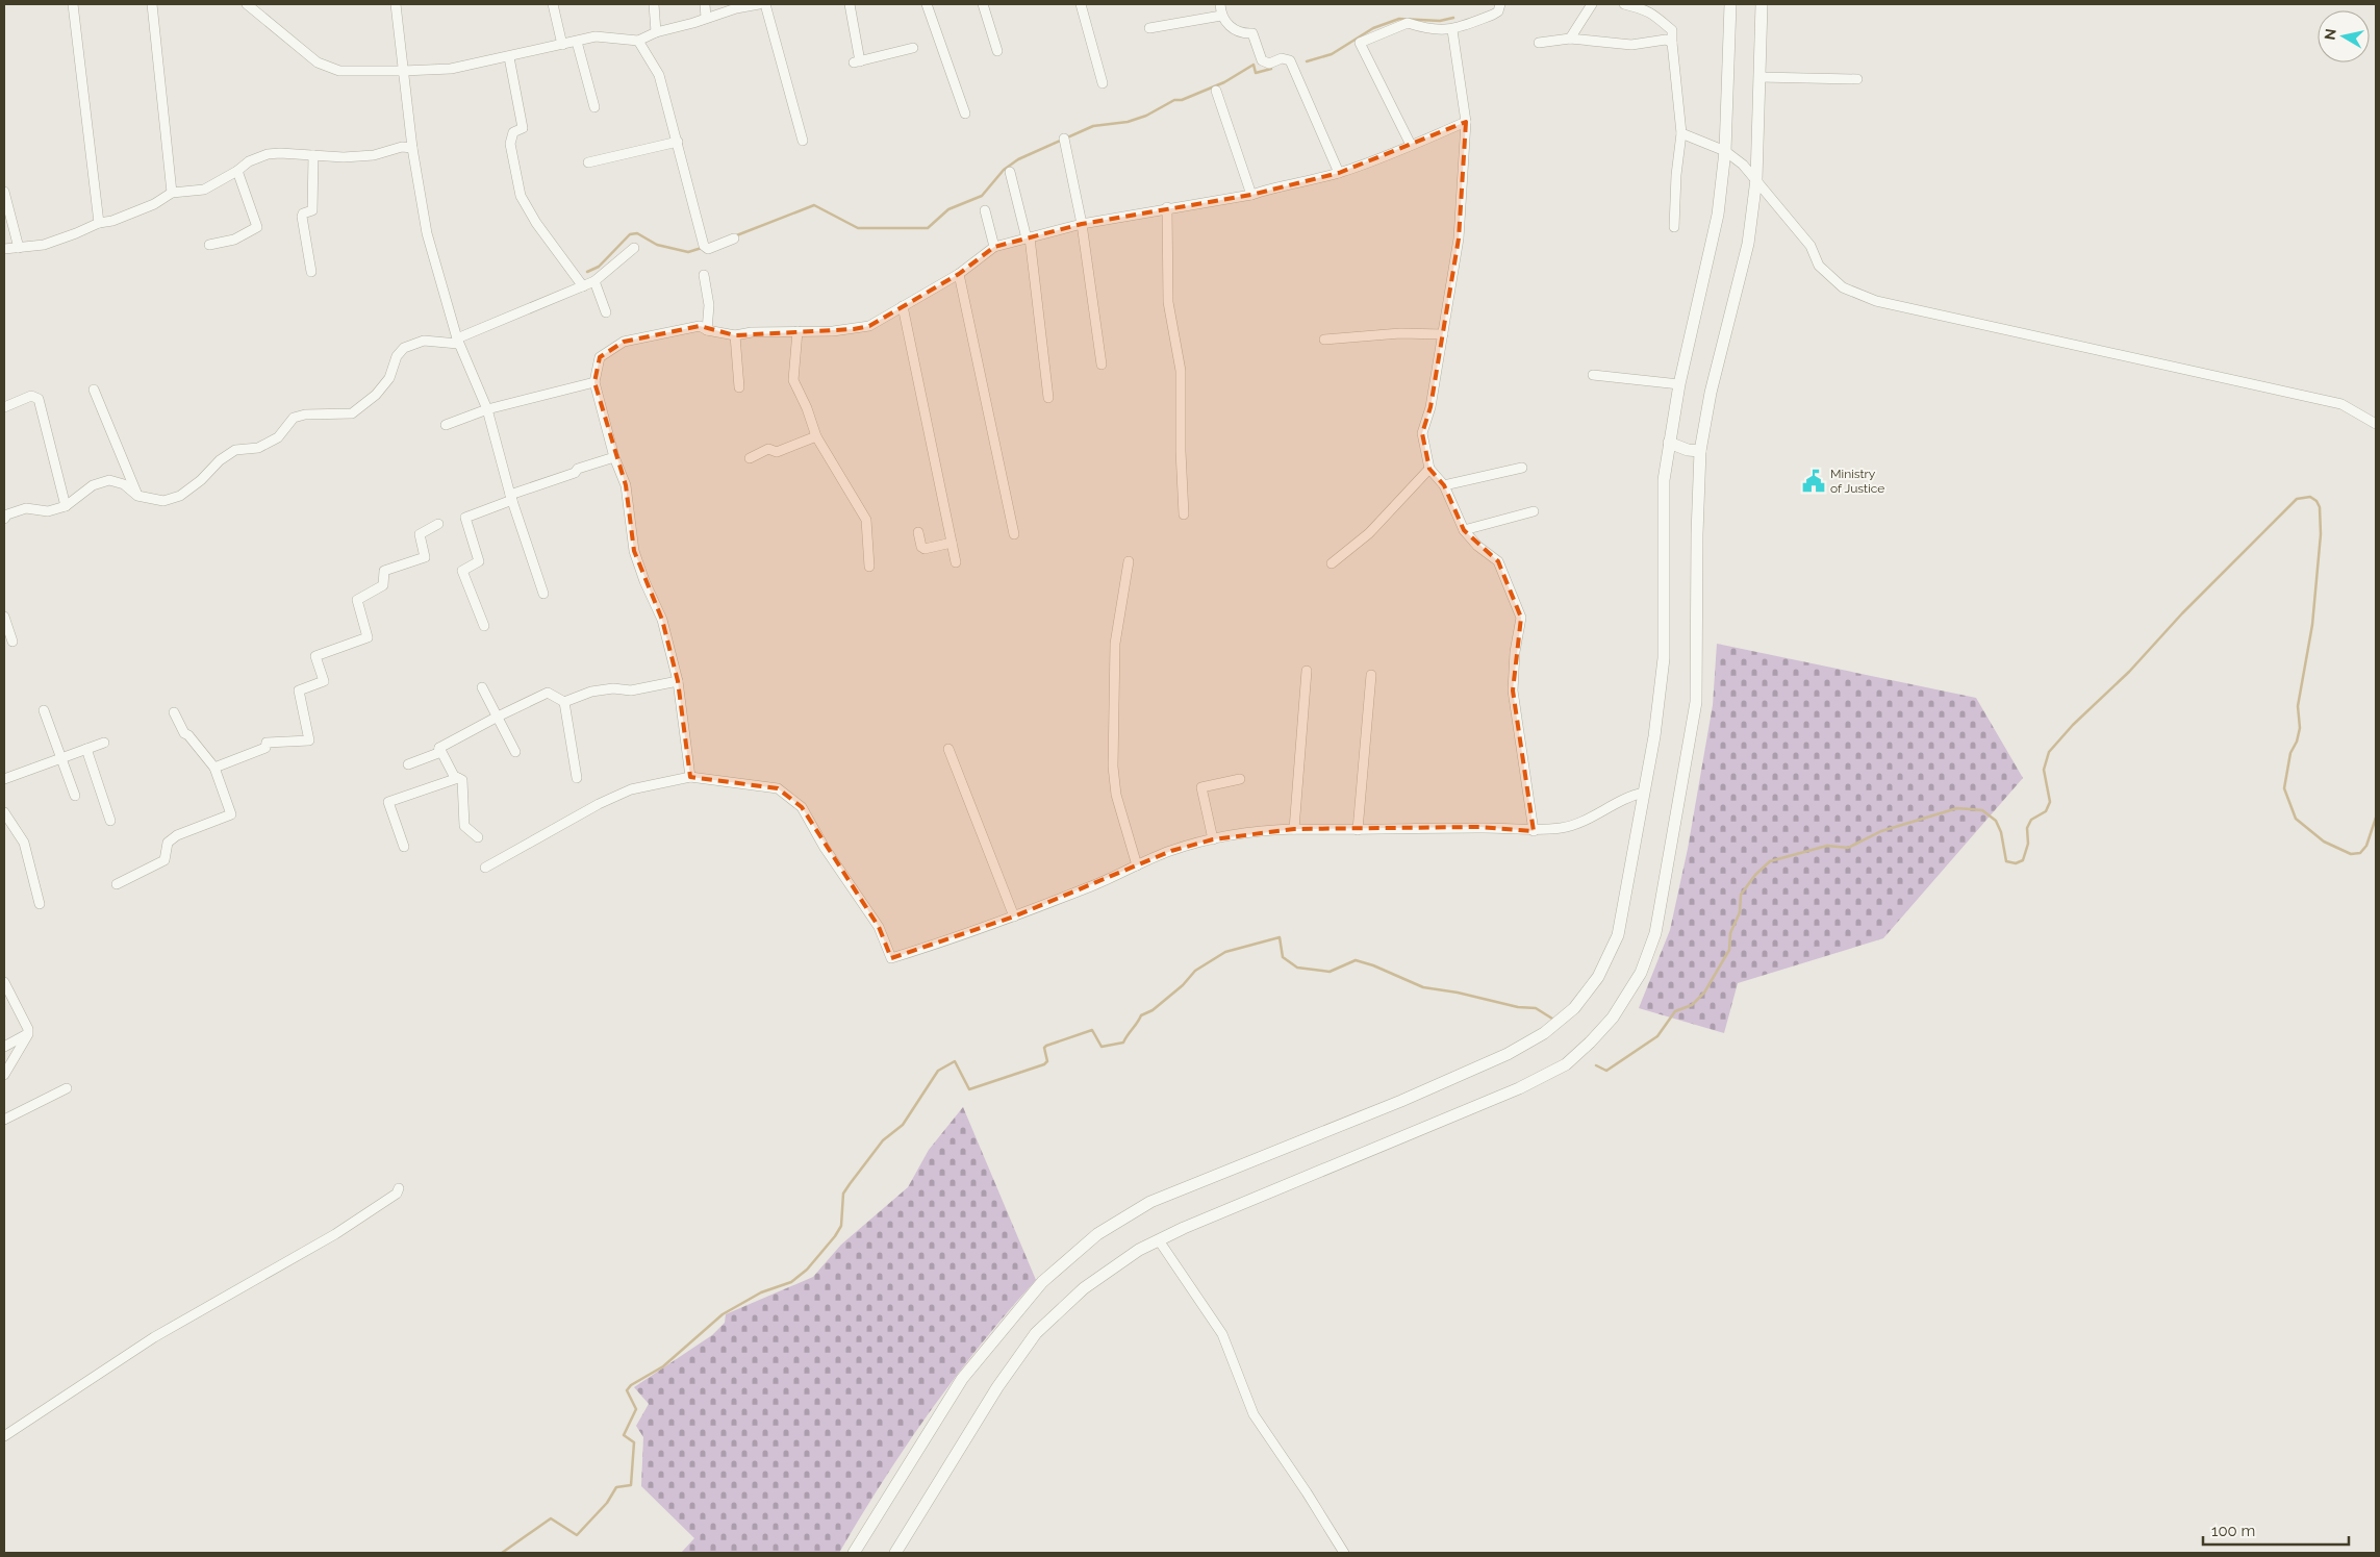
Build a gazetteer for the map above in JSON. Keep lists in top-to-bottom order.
{
  "places": {
    "public building": ["Ministry of Justice"]
  },
  "scale_bar": "100 m",
  "north": "left"
}
